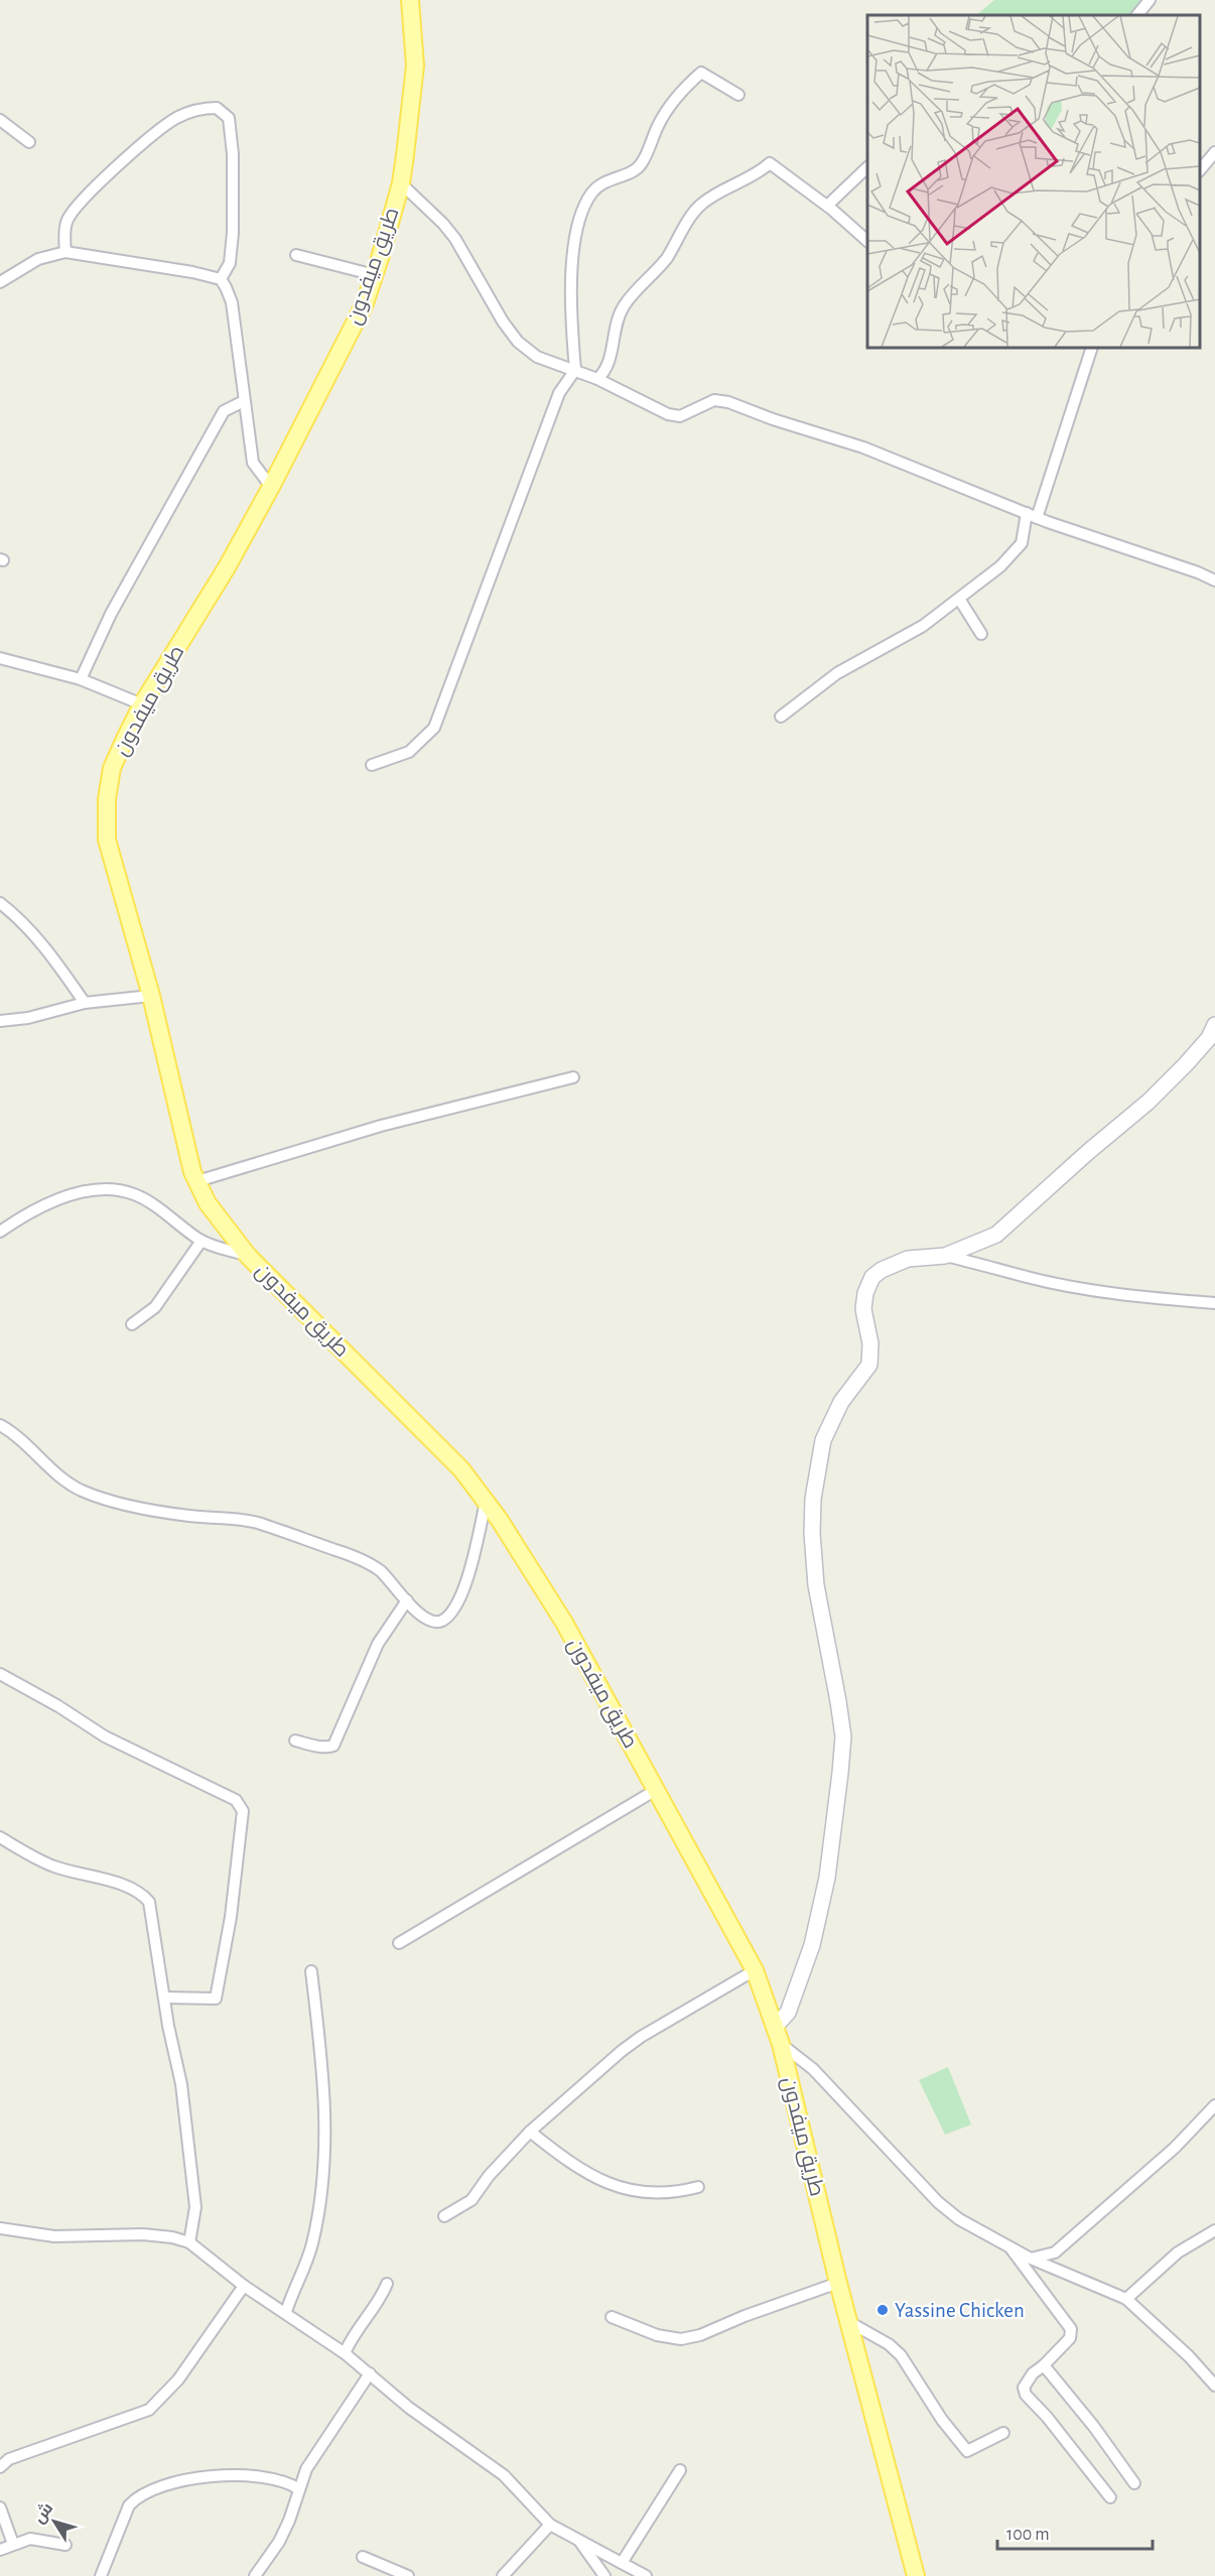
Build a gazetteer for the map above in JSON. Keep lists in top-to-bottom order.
{
  "streets": {
    "main road": ["طريق ميفدون"]
  },
  "places": ["Yassine Chicken"],
  "scale_bar": "100 m",
  "north": "top left"
}
